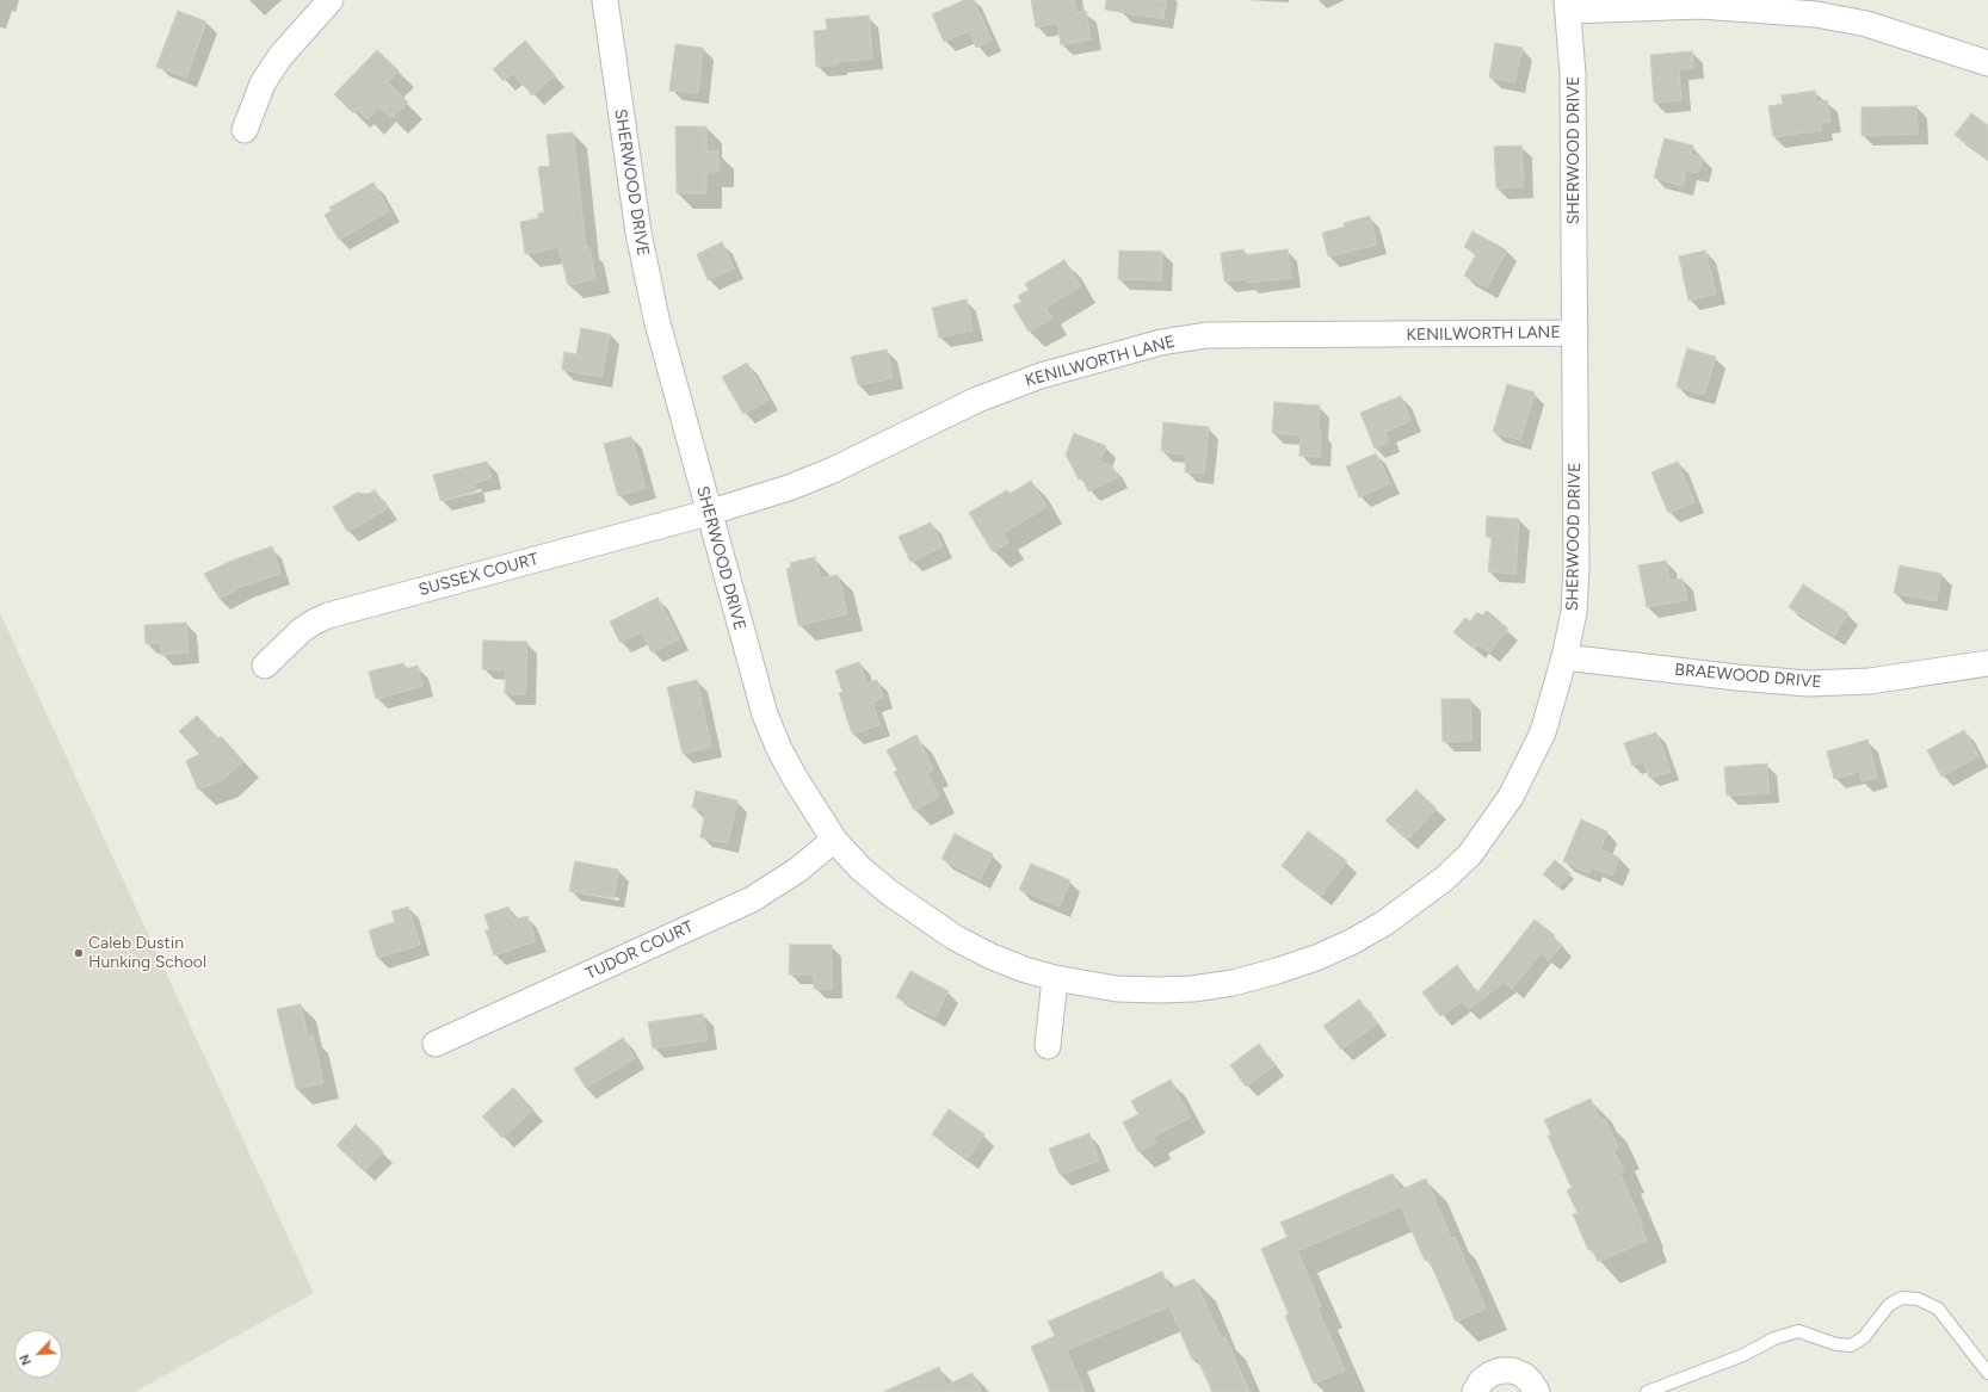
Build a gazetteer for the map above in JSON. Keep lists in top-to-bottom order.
{
  "streets": {
    "street": [
      "SHERWOOD DRIVE",
      "KENILWORTH LANE",
      "SUSSEX COURT",
      "BRAEWOOD DRIVE",
      "TUDOR COURT"
    ]
  },
  "crossings": [
    ["SHERWOOD DRIVE", "KENILWORTH LANE"],
    ["SHERWOOD DRIVE", "SUSSEX COURT"],
    ["SHERWOOD DRIVE", "BRAEWOOD DRIVE"],
    ["SHERWOOD DRIVE", "TUDOR COURT"],
    ["KENILWORTH LANE", "SUSSEX COURT"]
  ],
  "places": ["Caleb Dustin Hunking School"],
  "north": "bottom left"
}
